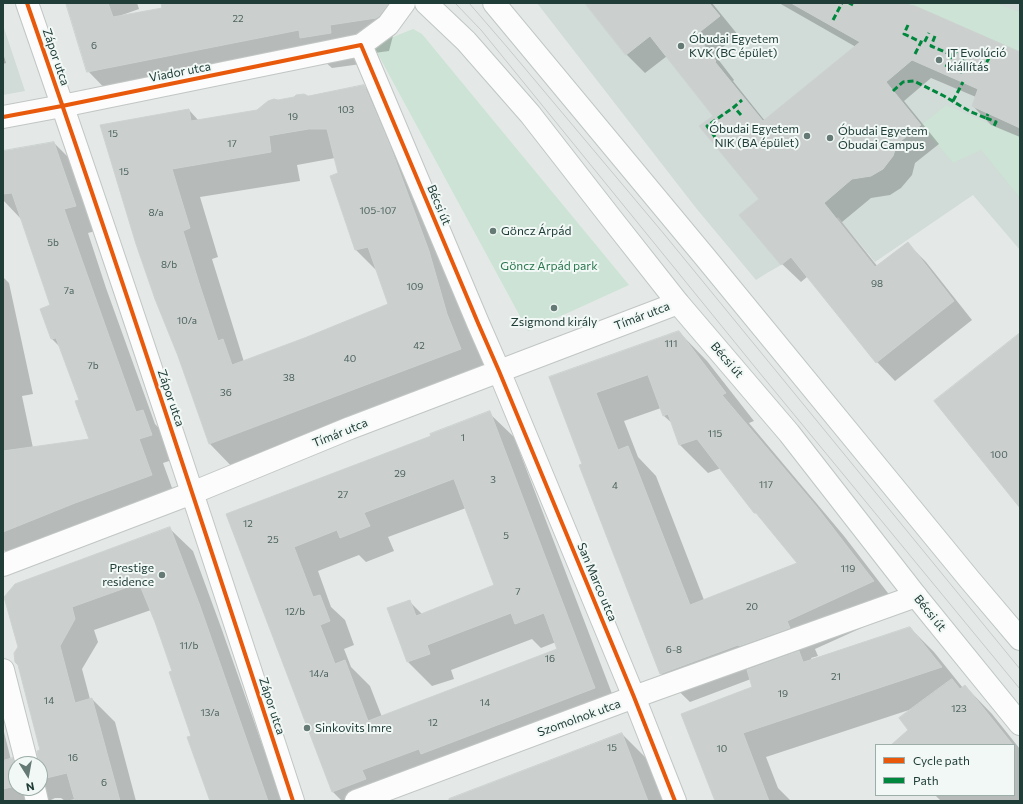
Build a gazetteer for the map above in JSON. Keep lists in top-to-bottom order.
{
  "streets": {
    "street": [
      "Zápor utca",
      "Viador utca",
      "Bécsi út",
      "Tímár utca",
      "San Marco utca",
      "Szomolnok utca"
    ]
  },
  "crossings": [
    ["Zápor utca", "Viador utca"],
    ["Zápor utca", "Tímár utca"],
    ["Viador utca", "Bécsi út"],
    ["Bécsi út", "Tímár utca"],
    ["Bécsi út", "San Marco utca"],
    ["Bécsi út", "Szomolnok utca"],
    ["Tímár utca", "San Marco utca"],
    ["San Marco utca", "Szomolnok utca"]
  ],
  "parks": ["Göncz Árpád park"],
  "places": [
    "Óbudai Egyetem KVK (BC épület)",
    "IT Evolúció kiállítás",
    "Óbudai Egyetem NIK (BA épület)",
    "Óbudai Egyetem Óbudai Campus",
    "Göncz Árpád",
    "Zsigmond király",
    "Prestige residence",
    "Sinkovits Imre"
  ],
  "house_numbers": [
    "22",
    "6",
    "103",
    "19",
    "15",
    "17",
    "15",
    "105-107",
    "8/a",
    "5b",
    "8/b",
    "98",
    "109",
    "7a",
    "10/a",
    "111",
    "42",
    "40",
    "7b",
    "38",
    "36",
    "115",
    "1",
    "100",
    "29",
    "3",
    "117",
    "4",
    "27",
    "12",
    "5",
    "25",
    "119",
    "7",
    "20",
    "12/b",
    "11/b",
    "6-8",
    "16",
    "14/a",
    "21",
    "19",
    "14",
    "14",
    "123",
    "13/a",
    "12",
    "15",
    "10",
    "16",
    "6"
  ],
  "legend": ["Cycle path", "Path"],
  "north": "bottom"
}
